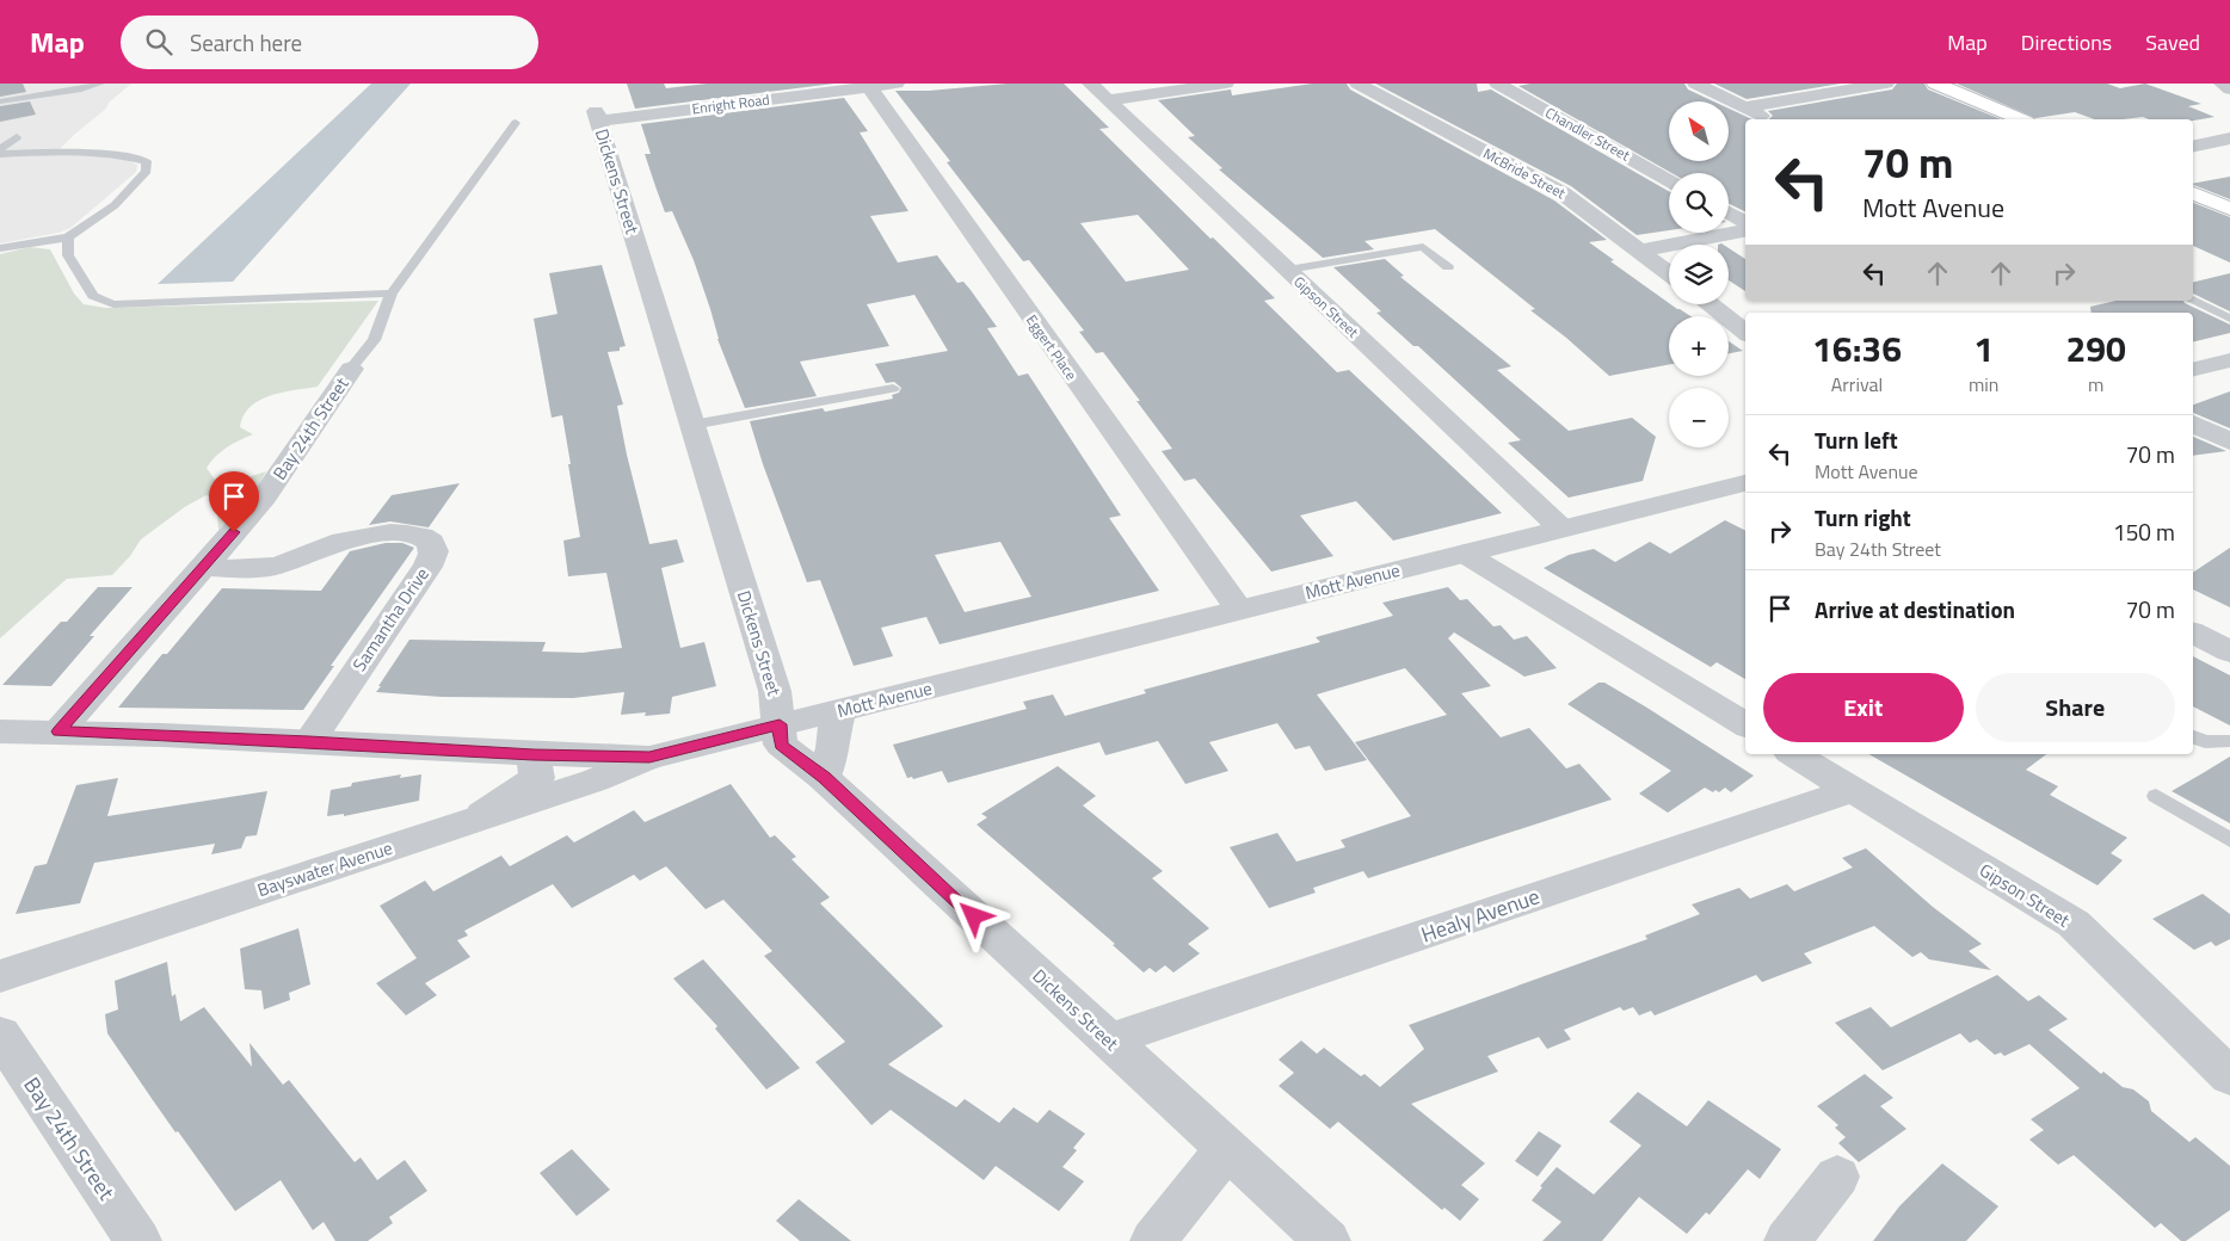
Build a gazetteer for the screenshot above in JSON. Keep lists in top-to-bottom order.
{
  "streets": {
    "street": [
      "Enright Road",
      "Chandler Street",
      "McBride Street",
      "Dickens Street",
      "Gipson Street",
      "Eggert Place",
      "Bay 24th Street",
      "Mott Avenue",
      "Samantha Drive",
      "Bayswater Avenue",
      "Healy Avenue"
    ]
  },
  "crossings": [
    ["Enright Road", "Dickens Street"],
    ["Enright Road", "Eggert Place"],
    ["Dickens Street", "Mott Avenue"],
    ["Dickens Street", "Healy Avenue"],
    ["Gipson Street", "Mott Avenue"],
    ["Gipson Street", "Healy Avenue"],
    ["Eggert Place", "Mott Avenue"],
    ["Bay 24th Street", "Mott Avenue"],
    ["Bay 24th Street", "Samantha Drive"],
    ["Mott Avenue", "Samantha Drive"],
    ["Mott Avenue", "Bayswater Avenue"]
  ],
  "north": "top left",
  "page": {
    "header": "Map",
    "search": "Search here",
    "nav": ["Map", "Directions", "Saved"],
    "map_buttons": ["+", "−"],
    "turn": ["70 m", "Mott Avenue"],
    "eta": [
      "16:36",
      "Arrival",
      "1",
      "min",
      "290",
      "m"
    ],
    "list": [
      {
        "name": "Turn left",
        "note": "Mott Avenue",
        "value": "70 m"
      },
      {
        "name": "Turn right",
        "note": "Bay 24th Street",
        "value": "150 m"
      },
      {
        "name": "Arrive at destination",
        "value": "70 m"
      }
    ],
    "buttons": ["Exit", "Share"]
  }
}
